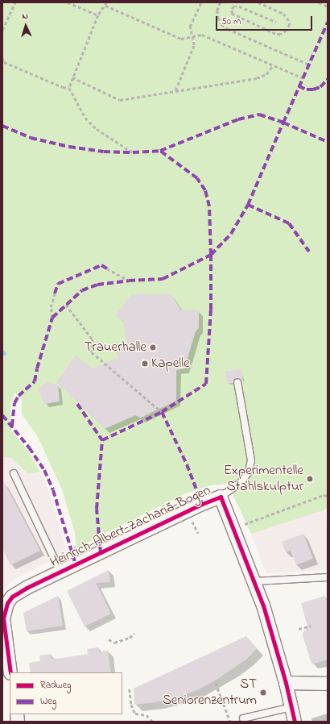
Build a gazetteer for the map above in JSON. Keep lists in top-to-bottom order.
{
  "streets": {
    "street": ["Heinrich-Albert-Zachariä-Bogen"]
  },
  "places": [
    "Trauerhalle",
    "Kapelle",
    "Experimentelle Stahlskulptur",
    "ST Seniorenzentrum"
  ],
  "legend": ["Radweg", "Weg"],
  "scale_bar": "50 m",
  "north": "top"
}
